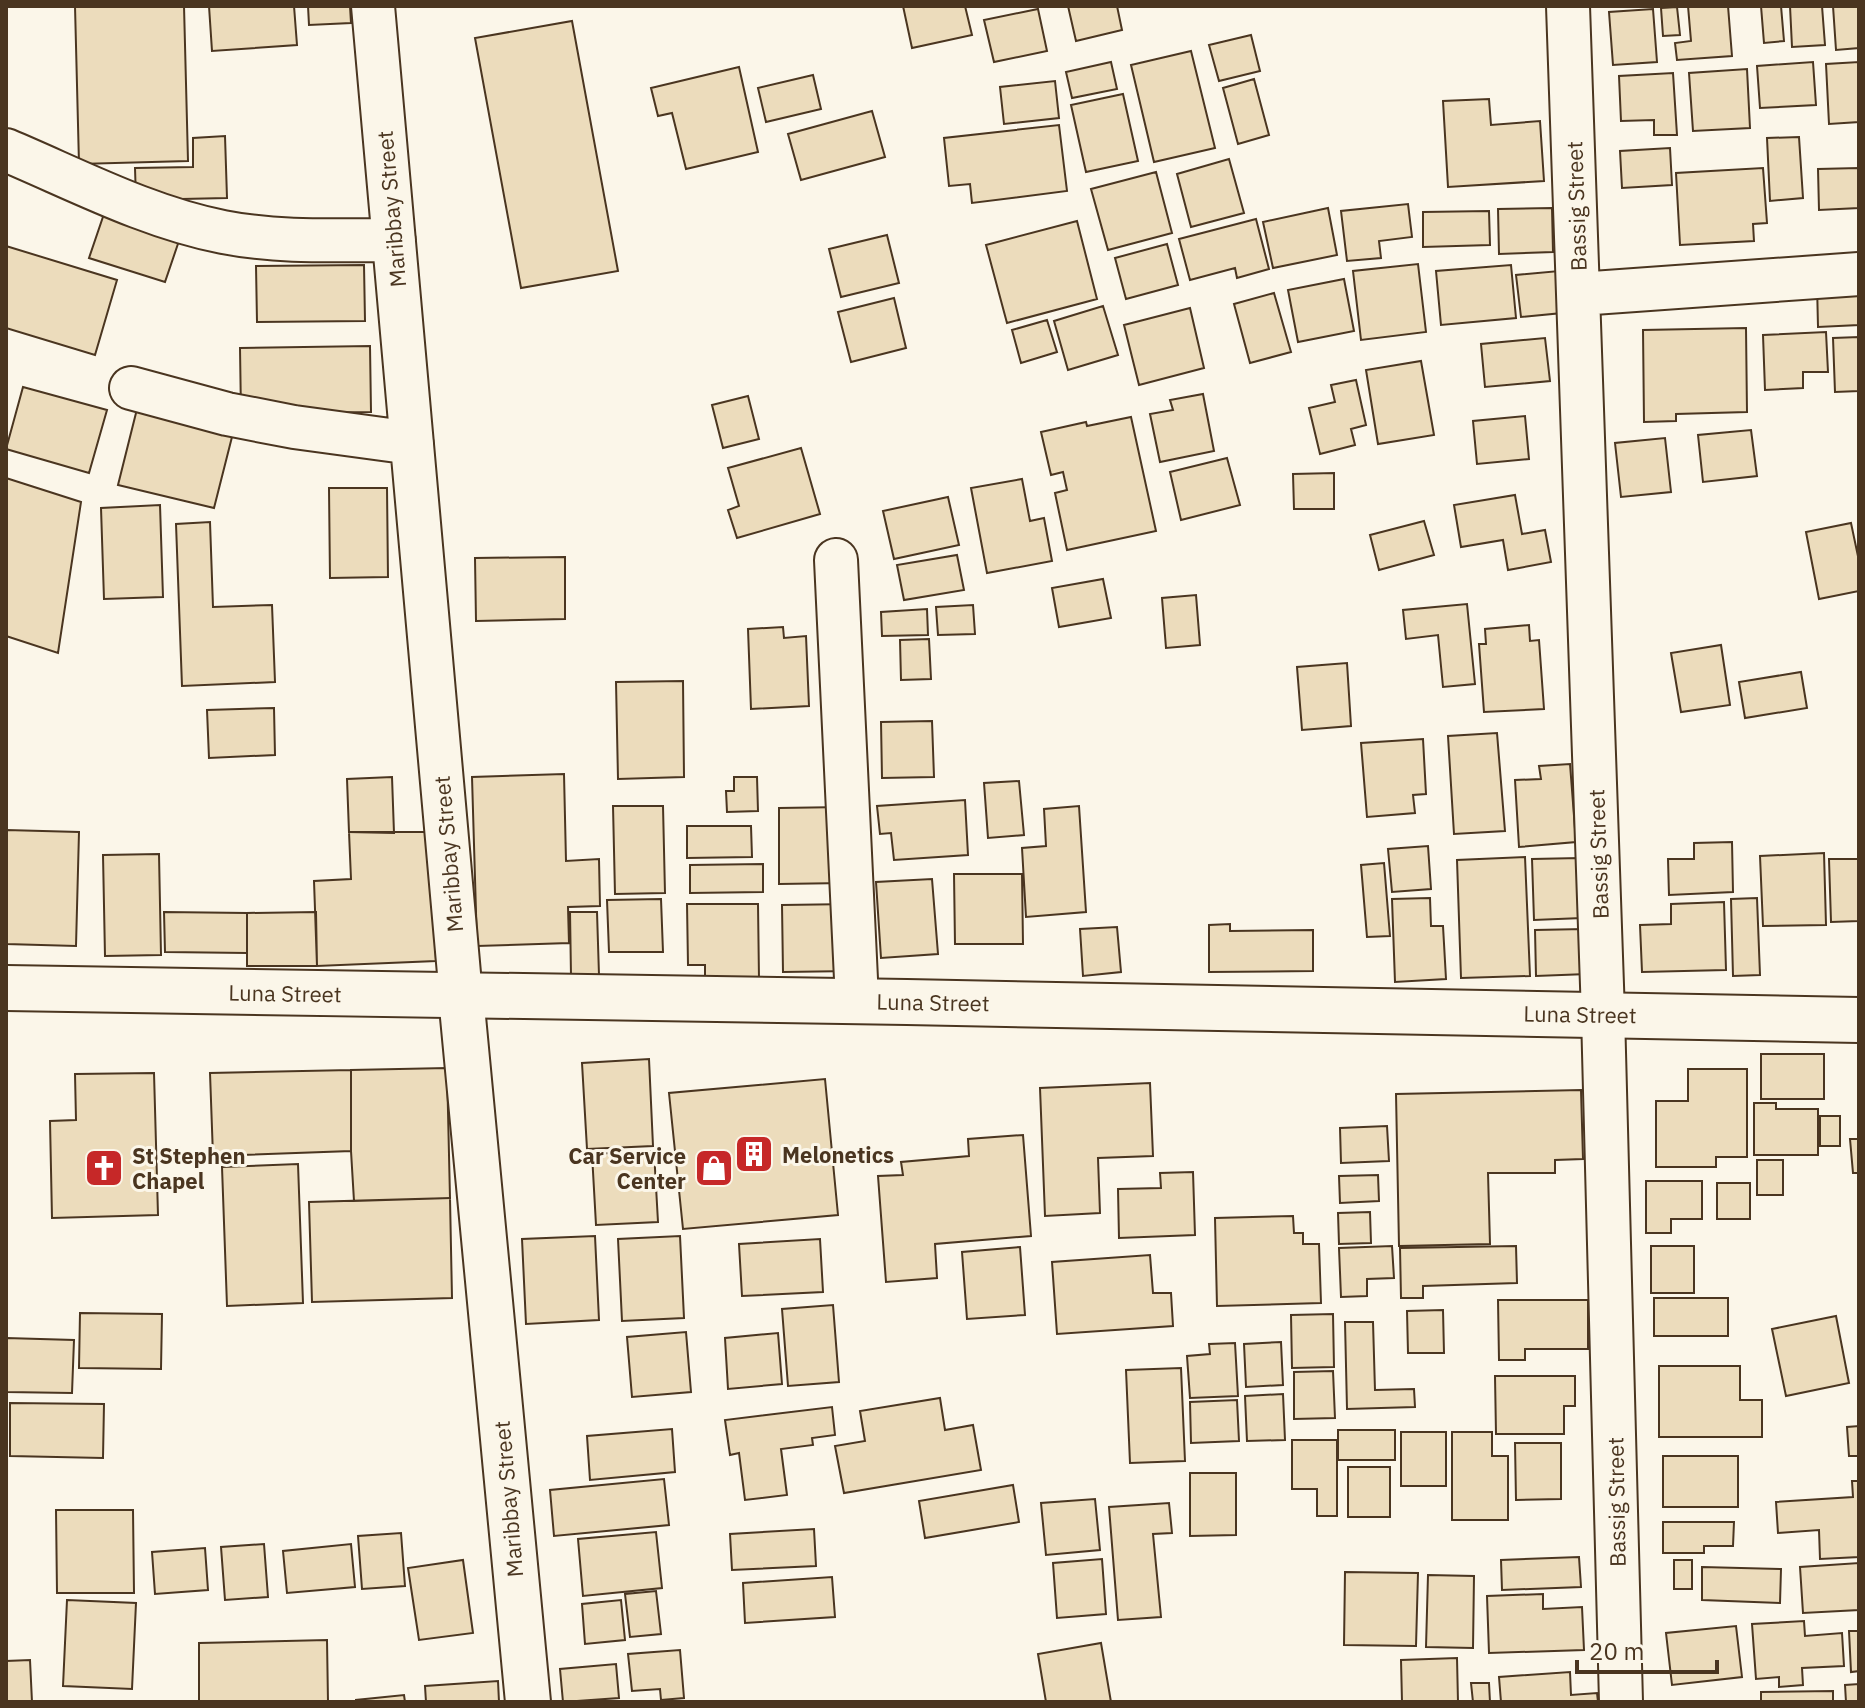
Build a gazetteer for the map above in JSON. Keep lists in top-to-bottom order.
{
  "streets": {
    "main road": ["Maribbay Street", "Luna Street"],
    "street": ["Bassig Street"]
  },
  "crossings": [
    ["Bassig Street", "Luna Street"],
    ["Maribbay Street", "Luna Street"]
  ],
  "places": {
    "building": ["Melonetics"],
    "church": ["St Stephen Chapel"],
    "shop": ["Car Service Center"]
  },
  "scale_bar": "20 m"
}
